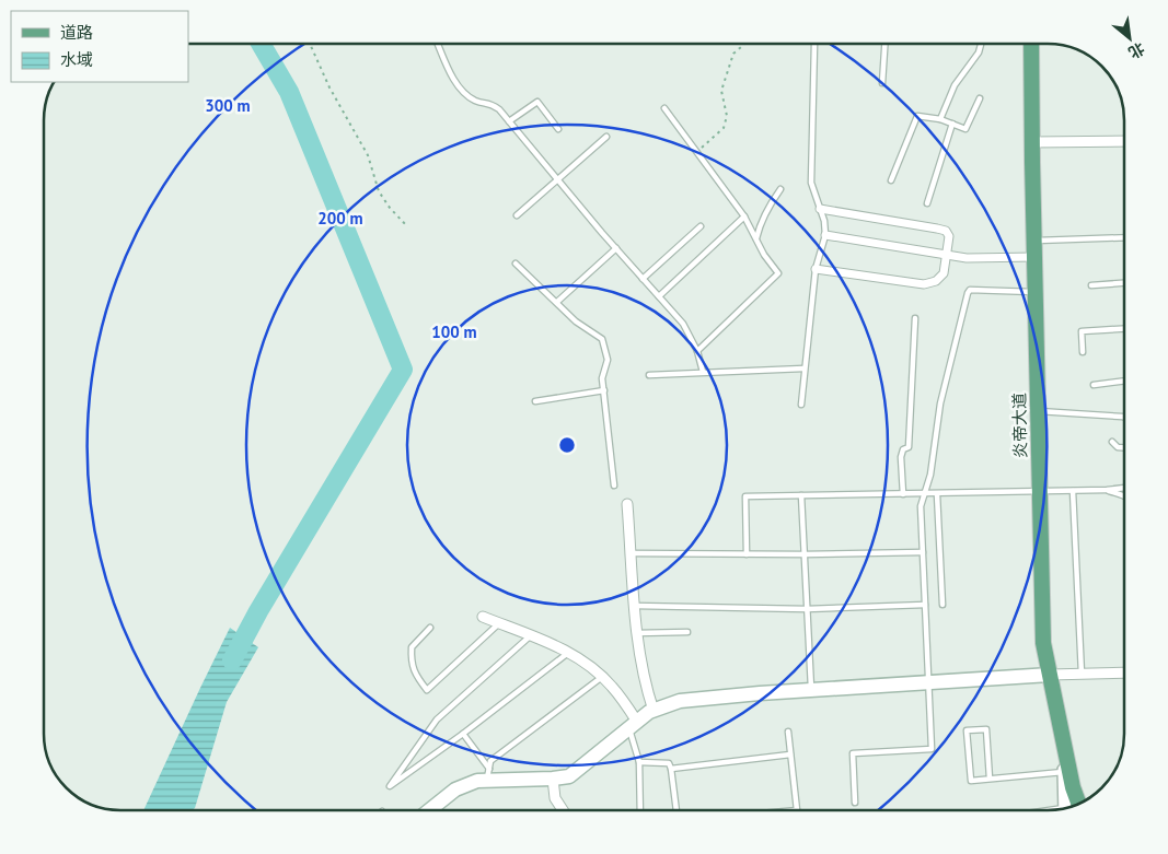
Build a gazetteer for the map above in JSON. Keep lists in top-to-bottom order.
{
  "streets": {
    "main road": ["炎帝大道"]
  },
  "legend": ["道路", "水域"],
  "north": "bottom right",
  "rings": ["300 m", "200 m", "100 m"]
}
